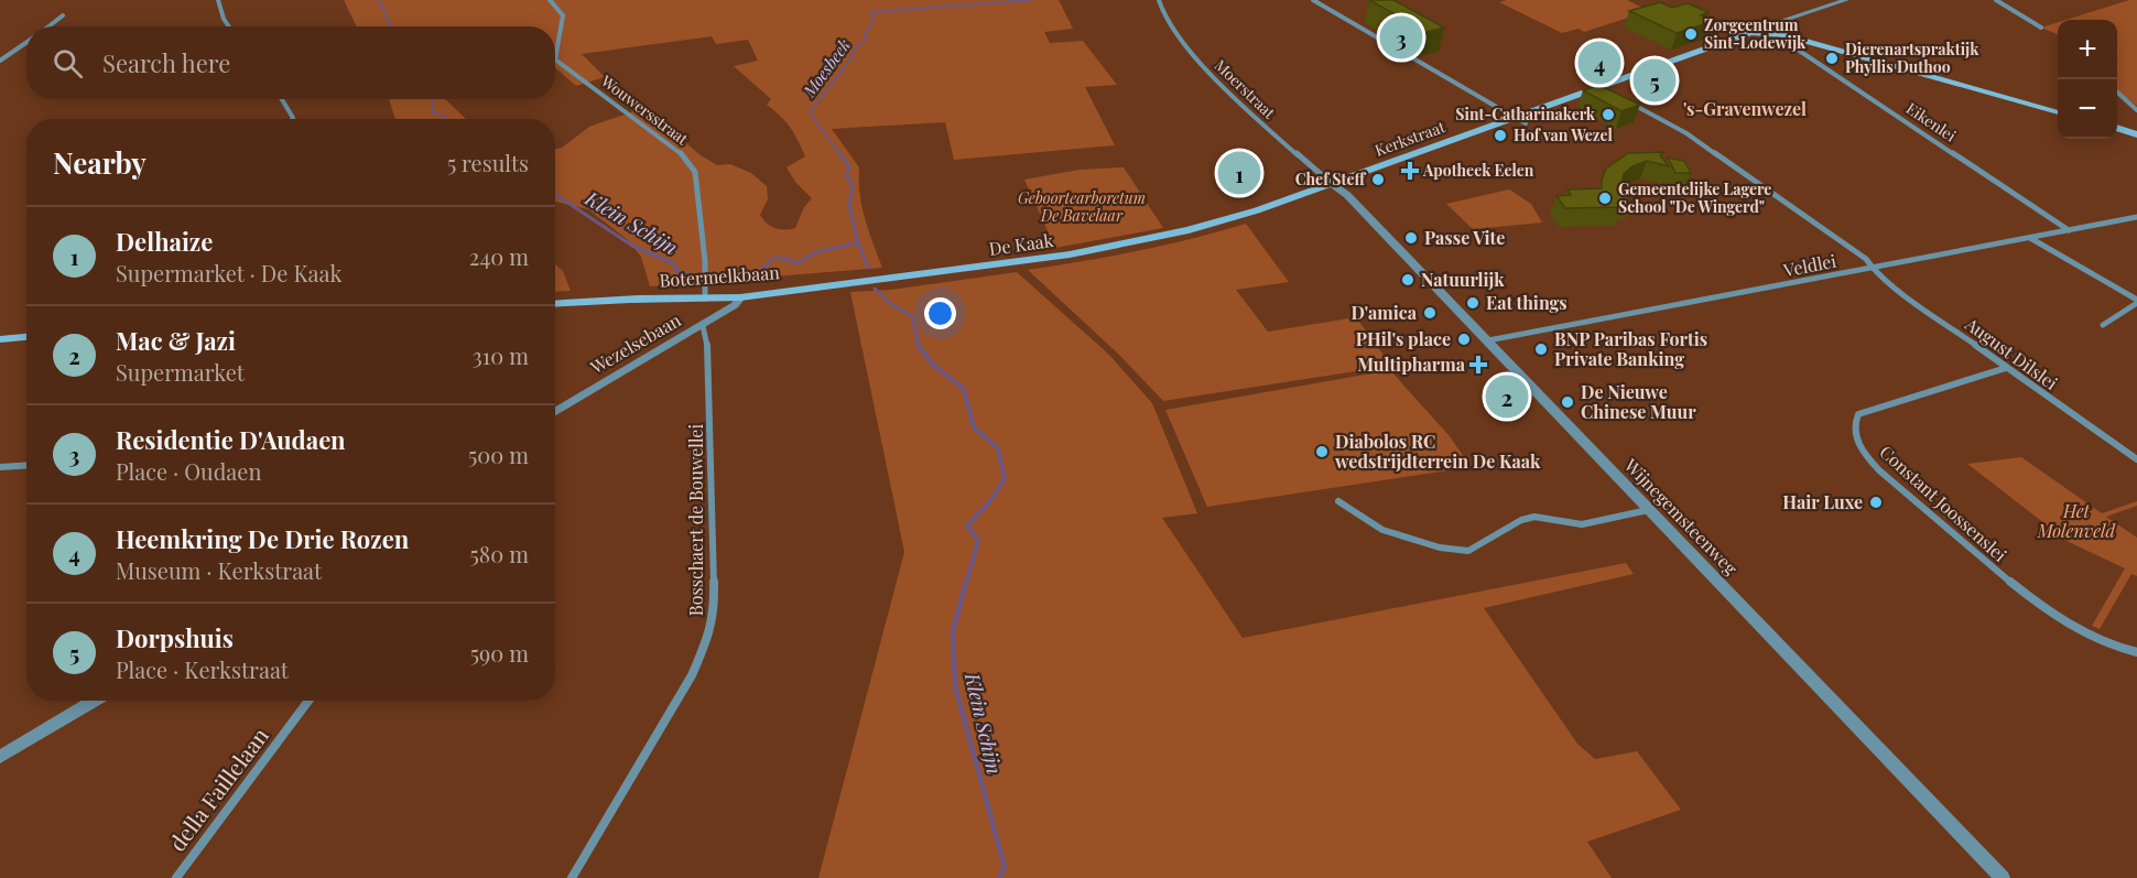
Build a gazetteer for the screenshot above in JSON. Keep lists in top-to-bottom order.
{
  "streets": {
    "main road": ["Kerkstraat", "De Kaak", "Botermelkbaan"],
    "street": [
      "Moerstraat",
      "Wouwersstraat",
      "Eikenlei",
      "Veldlei",
      "Wezelsebaan",
      "August Dilslei",
      "Constant Joossenslei",
      "Wijnegemsteenweg",
      "Bosschaert de Bouwellei",
      "della Faillelaan"
    ]
  },
  "crossings": [
    ["Moerstraat", "Kerkstraat"],
    ["Moerstraat", "De Kaak"],
    ["Moerstraat", "Wijnegemsteenweg"],
    ["Wouwersstraat", "Botermelkbaan"],
    ["Eikenlei", "Veldlei"],
    ["Kerkstraat", "De Kaak"],
    ["Kerkstraat", "Wijnegemsteenweg"],
    ["De Kaak", "Botermelkbaan"],
    ["De Kaak", "Wijnegemsteenweg"],
    ["Veldlei", "August Dilslei"],
    ["Veldlei", "Wijnegemsteenweg"],
    ["Botermelkbaan", "Wezelsebaan"],
    ["Wezelsebaan", "Bosschaert de Bouwellei"],
    ["August Dilslei", "Constant Joossenslei"]
  ],
  "districts": ["'s-Gravenwezel"],
  "water": ["Moesbeek", "Klein Schijn"],
  "parks": ["Geboortearboretum De Bavelaar", "Het Molenveld"],
  "places": {
    "other": [
      "Zorgcentrum Sint-Lodewijk",
      "Dierenartspraktijk Phyllis Duthoo",
      "Sint-Catharinakerk",
      "Hof van Wezel",
      "Chef Steff",
      "Gemeentelijke Lagere School \"De Wingerd\"",
      "Passe Vite",
      "Natuurlijk",
      "Eat things",
      "D'amica",
      "PHil's place",
      "BNP Paribas Fortis Private Banking",
      "De Nieuwe Chinese Muur",
      "Diabolos RC wedstrijdterrein De Kaak",
      "Hair Luxe"
    ],
    "health": ["Apotheek Eelen", "Multipharma"]
  },
  "page": {
    "pins": [
      "3",
      "4",
      "5",
      "1",
      "2"
    ],
    "map_buttons": ["+", "−"],
    "search": "Search here",
    "heading": ["Nearby", "5 results"],
    "list": [
      {
        "mark": "1",
        "name": "Delhaize",
        "note": "Supermarket · De Kaak",
        "value": "240 m"
      },
      {
        "mark": "2",
        "name": "Mac & Jazi",
        "note": "Supermarket",
        "value": "310 m"
      },
      {
        "mark": "3",
        "name": "Residentie D'Audaen",
        "note": "Place · Oudaen",
        "value": "500 m"
      },
      {
        "mark": "4",
        "name": "Heemkring De Drie Rozen",
        "note": "Museum · Kerkstraat",
        "value": "580 m"
      },
      {
        "mark": "5",
        "name": "Dorpshuis",
        "note": "Place · Kerkstraat",
        "value": "590 m"
      }
    ]
  }
}
